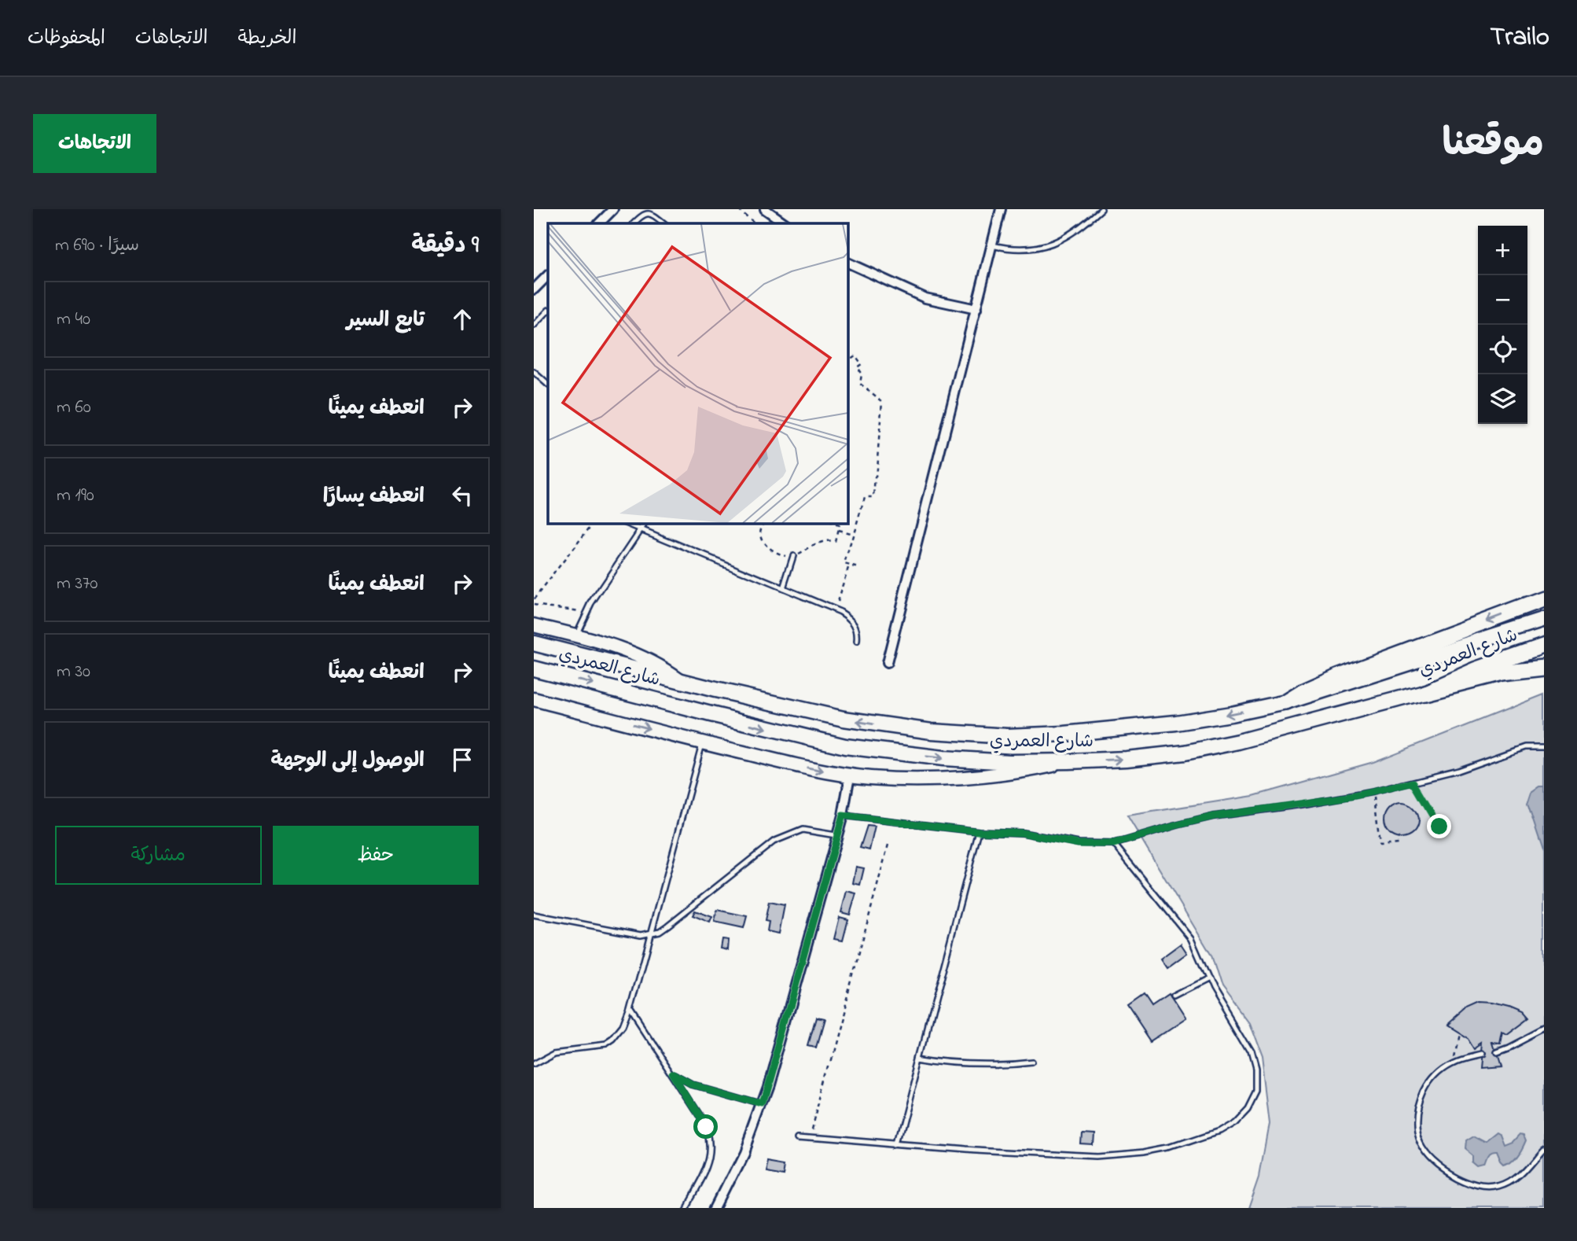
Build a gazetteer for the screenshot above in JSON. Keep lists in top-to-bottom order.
{
  "streets": {
    "main road": ["شارع العمردي"]
  },
  "page": {
    "header": "Trailo",
    "nav": ["الخريطة", "الاتجاهات", "المحفوظات"],
    "title": "موقعنا",
    "buttons": [
      "الاتجاهات",
      ["حفظ", "مشاركة"]
    ],
    "heading": ["9 دقيقة", "سيرًا · 690 m"],
    "map_buttons": ["+", "−"],
    "list": [
      ["تابع السير", "40 m"],
      ["انعطف يمينًا", "60 m"],
      ["انعطف يسارًا", "190 m"],
      ["انعطف يمينًا", "370 m"],
      ["انعطف يمينًا", "30 m"],
      "الوصول إلى الوجهة"
    ]
  }
}
